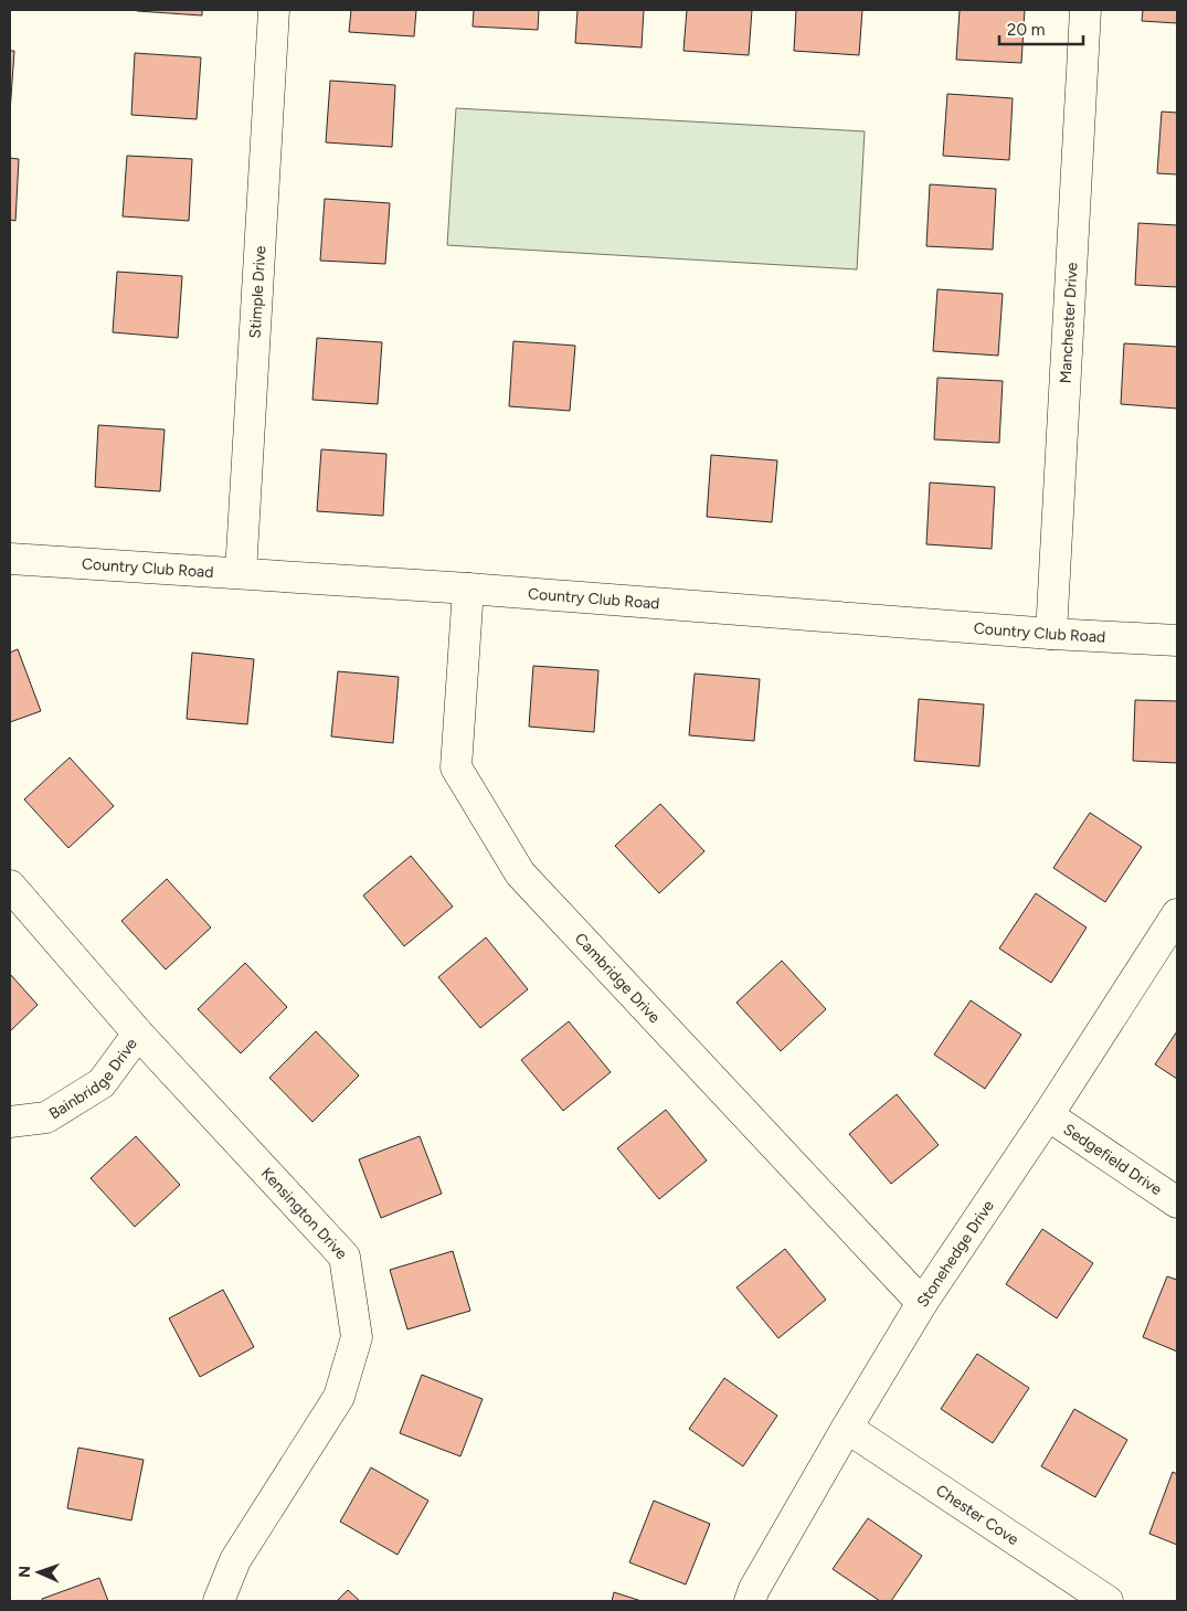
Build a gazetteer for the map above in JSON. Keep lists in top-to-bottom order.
{
  "streets": {
    "street": [
      "Stimple Drive",
      "Manchester Drive",
      "Country Club Road",
      "Cambridge Drive",
      "Bainbridge Drive",
      "Sedgefield Drive",
      "Kensington Drive",
      "Stonehedge Drive",
      "Chester Cove"
    ]
  },
  "crossings": [
    ["Stimple Drive", "Country Club Road"],
    ["Manchester Drive", "Country Club Road"],
    ["Country Club Road", "Cambridge Drive"],
    ["Cambridge Drive", "Stonehedge Drive"],
    ["Bainbridge Drive", "Kensington Drive"],
    ["Sedgefield Drive", "Stonehedge Drive"],
    ["Stonehedge Drive", "Chester Cove"]
  ],
  "scale_bar": "20 m",
  "north": "left"
}
